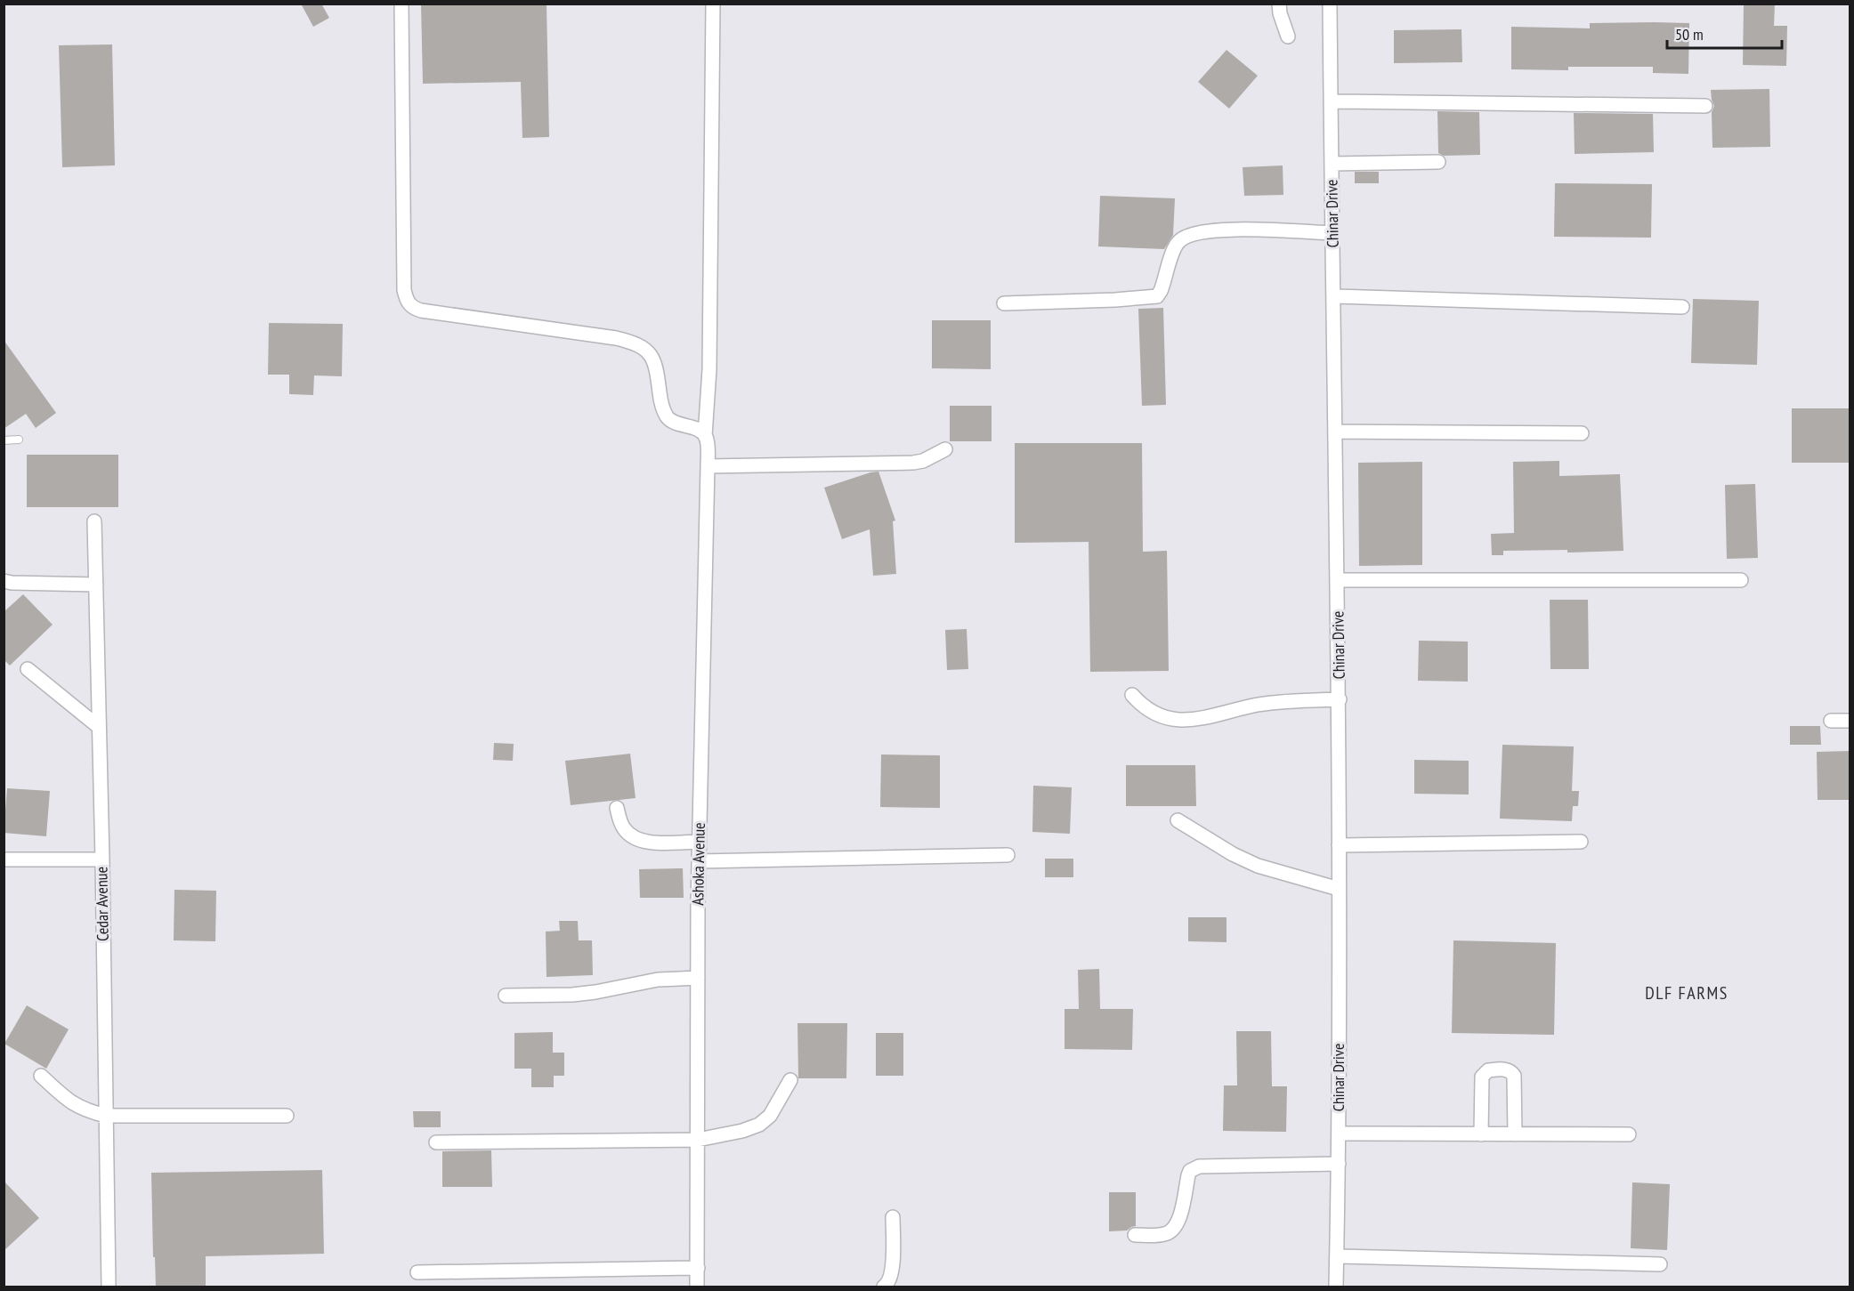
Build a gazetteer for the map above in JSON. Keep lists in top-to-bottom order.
{
  "streets": {
    "street": ["Chinar Drive", "Ashoka Avenue", "Cedar Avenue"]
  },
  "districts": ["DLF FARMS"],
  "scale_bar": "50 m"
}
